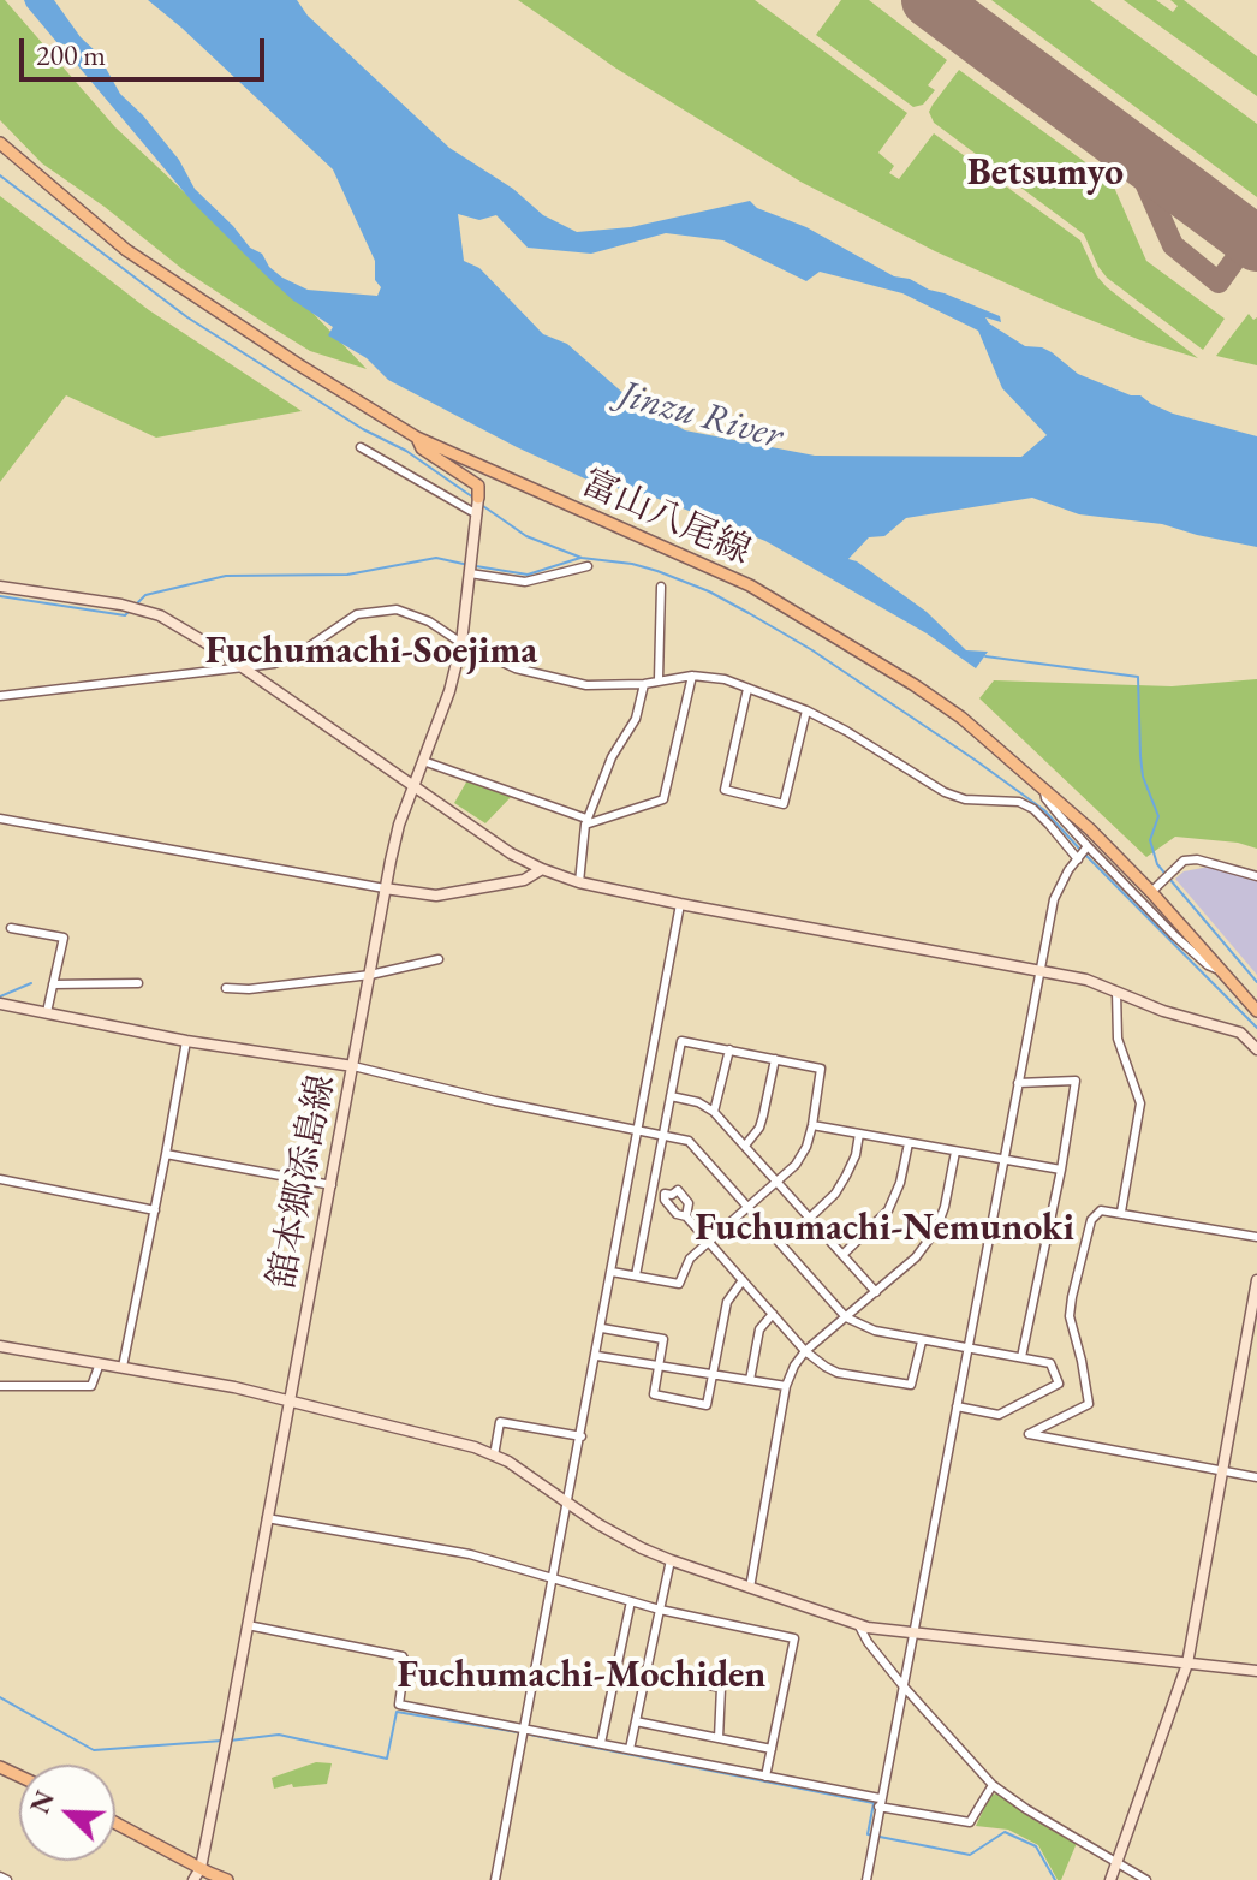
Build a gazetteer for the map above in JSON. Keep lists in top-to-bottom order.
{
  "streets": {
    "main road": ["富山八尾線"],
    "street": ["舘本郷添島線"]
  },
  "districts": [
    "Betsumyo",
    "Fuchumachi-Soejima",
    "Fuchumachi-Nemunoki",
    "Fuchumachi-Mochiden"
  ],
  "water": ["Jinzu River"],
  "scale_bar": "200 m",
  "north": "top left"
}
